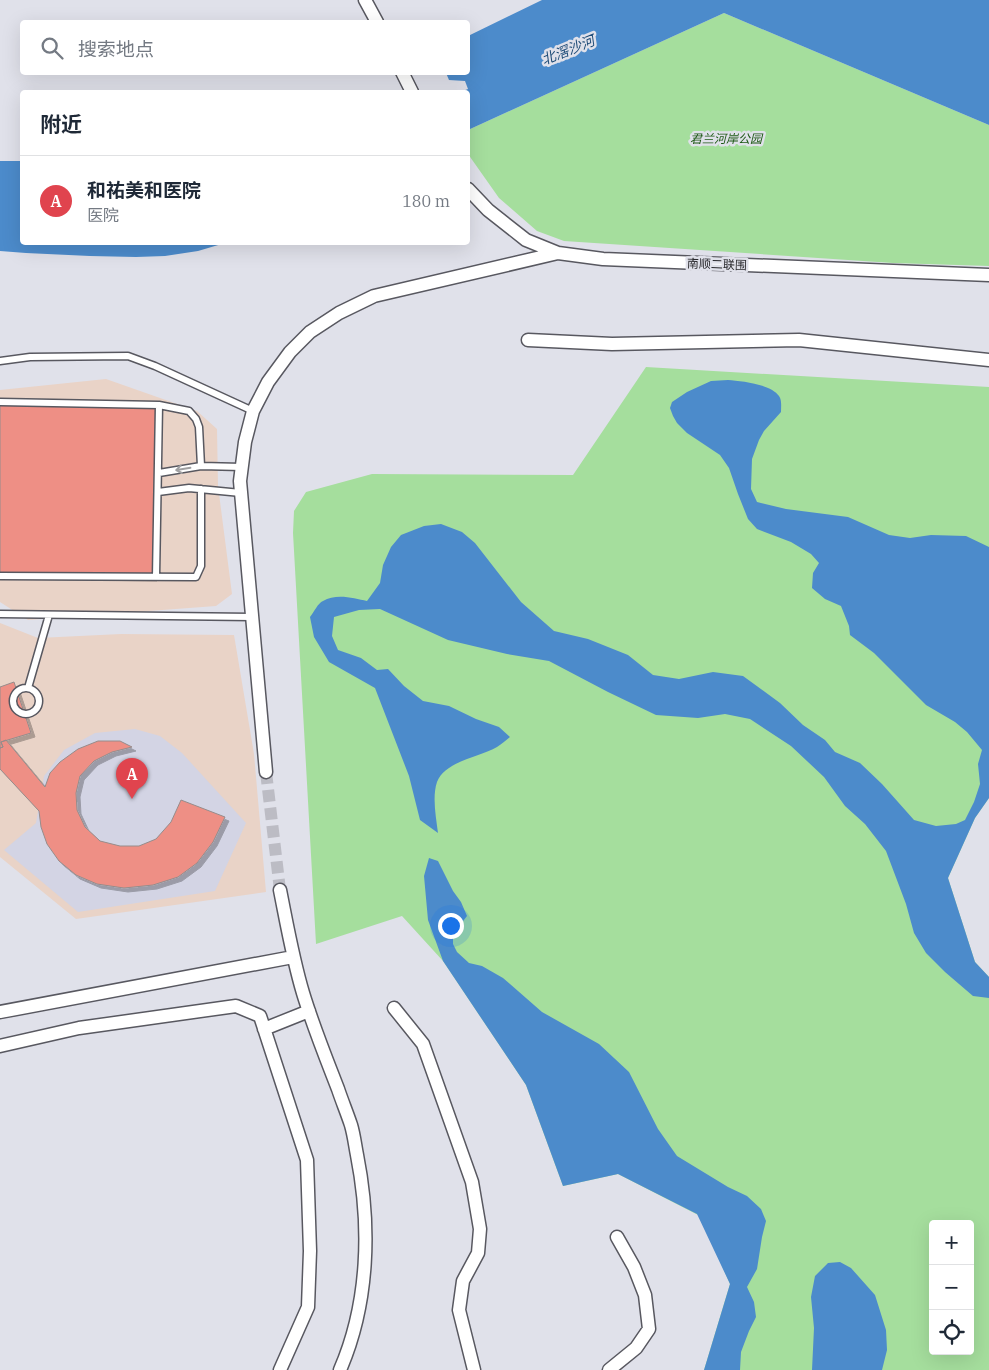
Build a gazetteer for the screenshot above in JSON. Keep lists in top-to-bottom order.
{
  "streets": {
    "street": ["南顺二联围"]
  },
  "water": ["北滘沙河"],
  "parks": ["君兰河岸公园"],
  "page": {
    "search": "搜索地点",
    "heading": "附近",
    "list": [
      {
        "mark": "A",
        "name": "和祐美和医院",
        "note": "医院",
        "value": "180 m"
      }
    ],
    "pins": "A",
    "map_buttons": ["+", "−"]
  }
}
